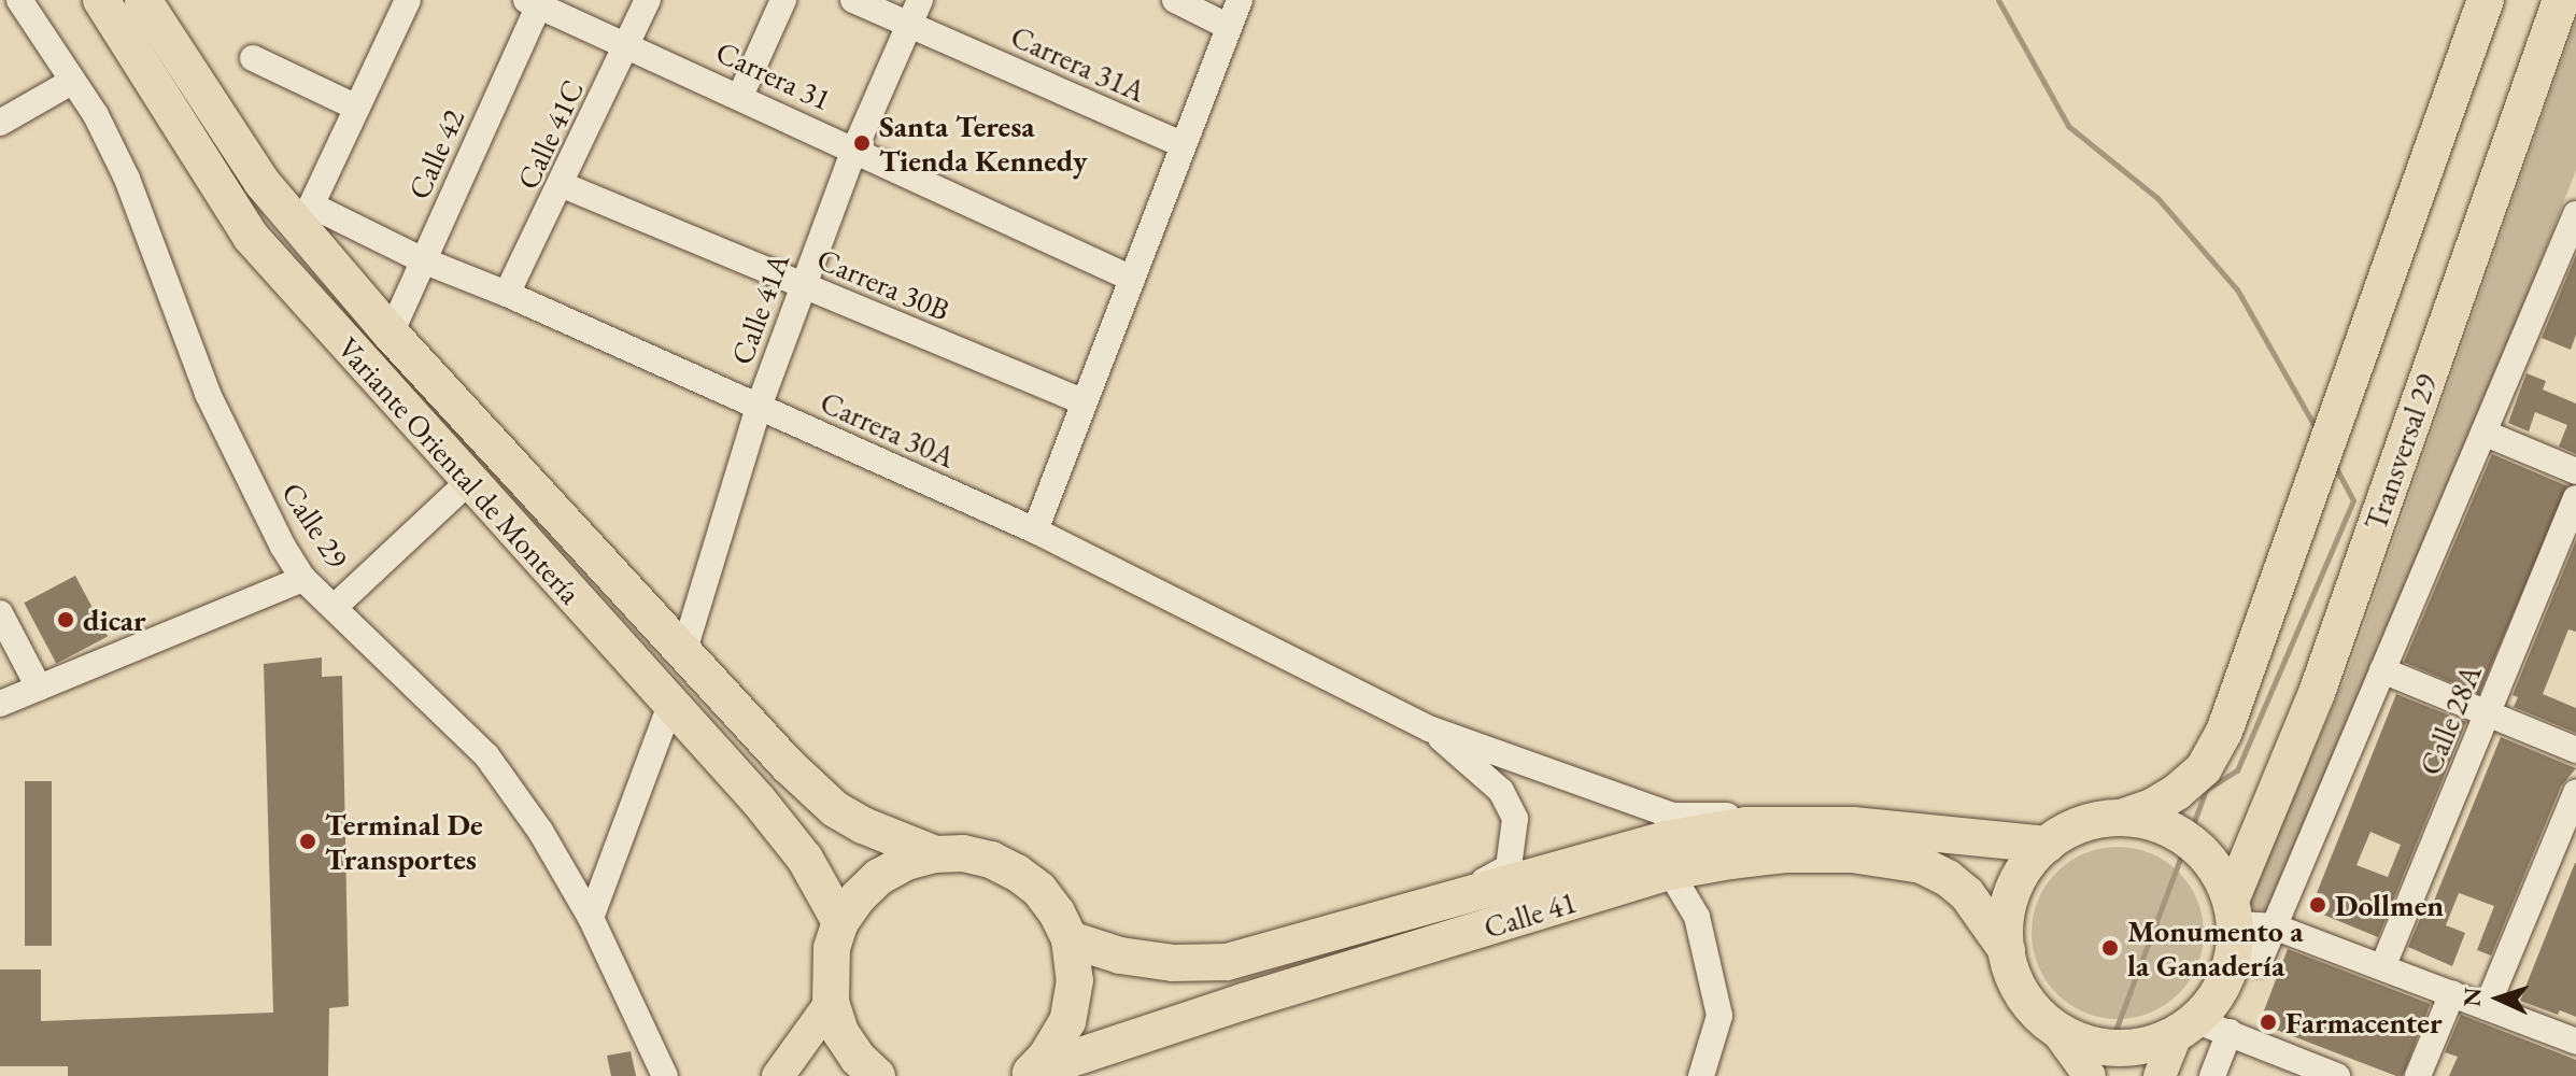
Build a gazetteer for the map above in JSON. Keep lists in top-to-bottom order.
{
  "streets": {
    "highway": ["Transversal 29", "Variante Oriental de Montería", "Calle 41"],
    "street": [
      "Carrera 31A",
      "Carrera 31",
      "Calle 41C",
      "Calle 42",
      "Carrera 30B",
      "Calle 41A",
      "Carrera 30A",
      "Calle 29",
      "Calle 28A"
    ]
  },
  "crossings": [
    ["Carrera 31A", "Calle 41A"],
    ["Carrera 31", "Calle 41C"],
    ["Carrera 31", "Calle 42"],
    ["Carrera 31", "Calle 41A"],
    ["Calle 41C", "Carrera 30B"],
    ["Calle 41C", "Carrera 30A"],
    ["Calle 42", "Carrera 30A"],
    ["Calle 42", "Variante Oriental de Montería"],
    ["Carrera 30B", "Calle 41A"],
    ["Calle 41A", "Carrera 30A"],
    ["Calle 41A", "Variante Oriental de Montería"],
    ["Carrera 30A", "Variante Oriental de Montería"],
    ["Transversal 29", "Calle 41"]
  ],
  "places": [
    "Santa Teresa Tienda Kennedy",
    "dicar",
    "Terminal De Transportes",
    "Dollmen",
    "Monumento a la Ganadería",
    "Farmacenter"
  ],
  "north": "left"
}
